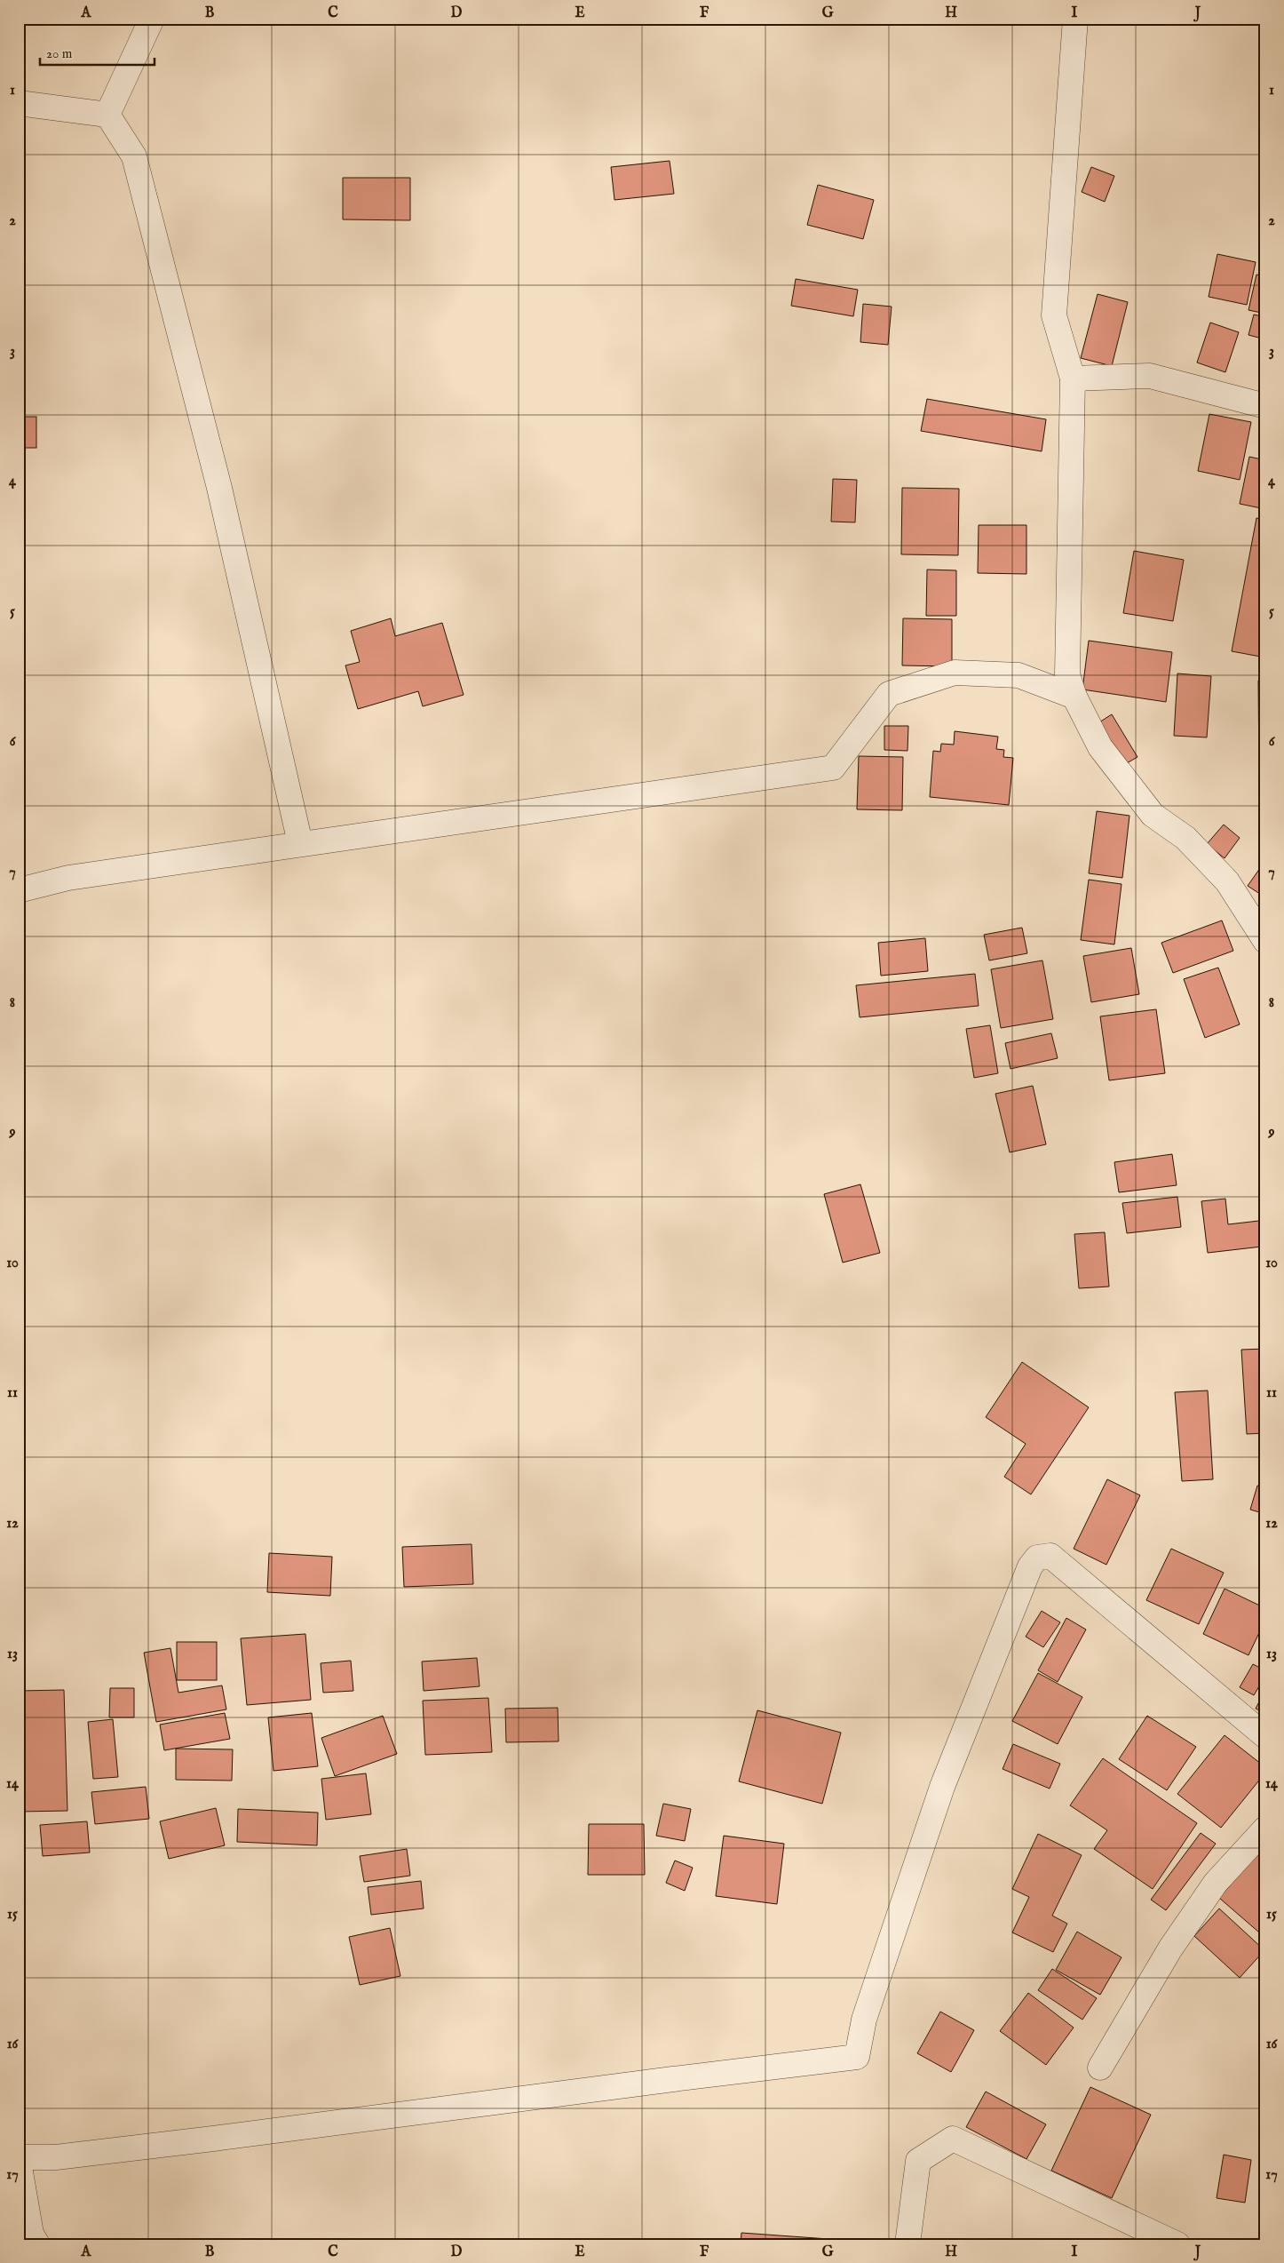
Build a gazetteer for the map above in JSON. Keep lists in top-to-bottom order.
{
  "scale_bar": "20 m",
  "grid": {
    "columns": [
      "A",
      "B",
      "C",
      "D",
      "E",
      "F",
      "G",
      "H",
      "I",
      "J"
    ],
    "rows": [
      "1",
      "2",
      "3",
      "4",
      "5",
      "6",
      "7",
      "8",
      "9",
      "10",
      "11",
      "12",
      "13",
      "14",
      "15",
      "16",
      "17"
    ]
  }
}
